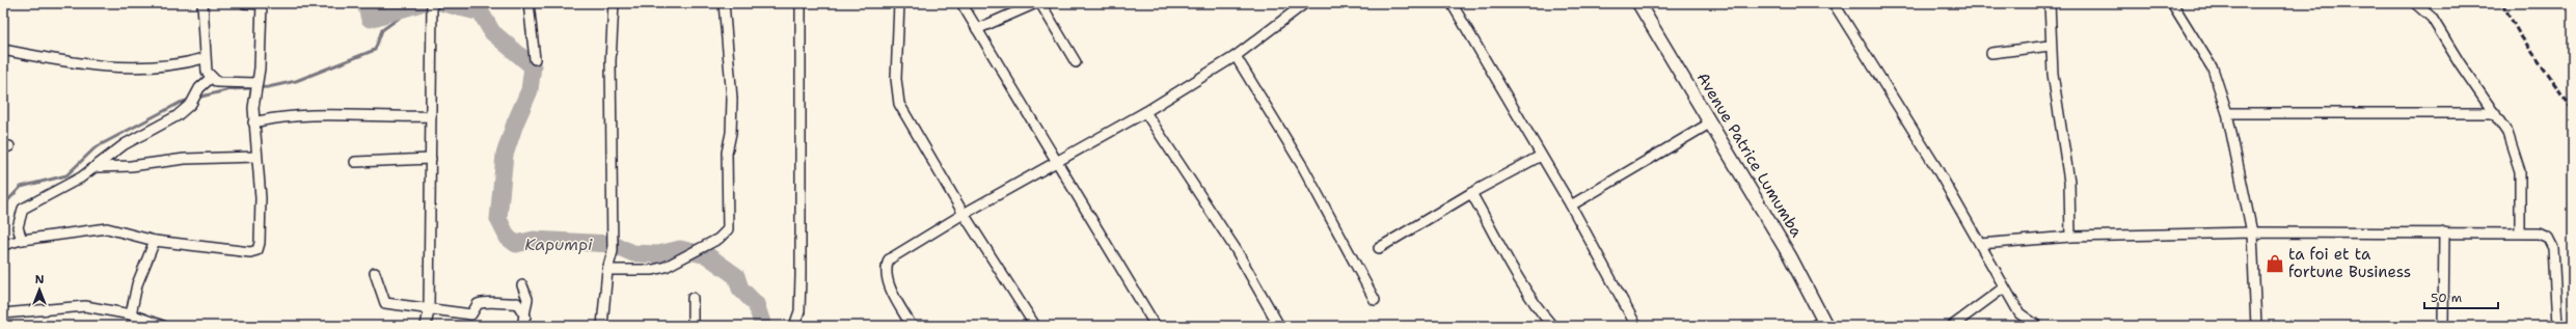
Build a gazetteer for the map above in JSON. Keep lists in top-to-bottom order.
{
  "streets": {
    "street": ["Avenue Patrice Lumumba"]
  },
  "water": ["Kapumpi"],
  "places": {
    "shop": ["ta foi et ta fortune Business"]
  },
  "scale_bar": "50 m",
  "north": "top"
}
